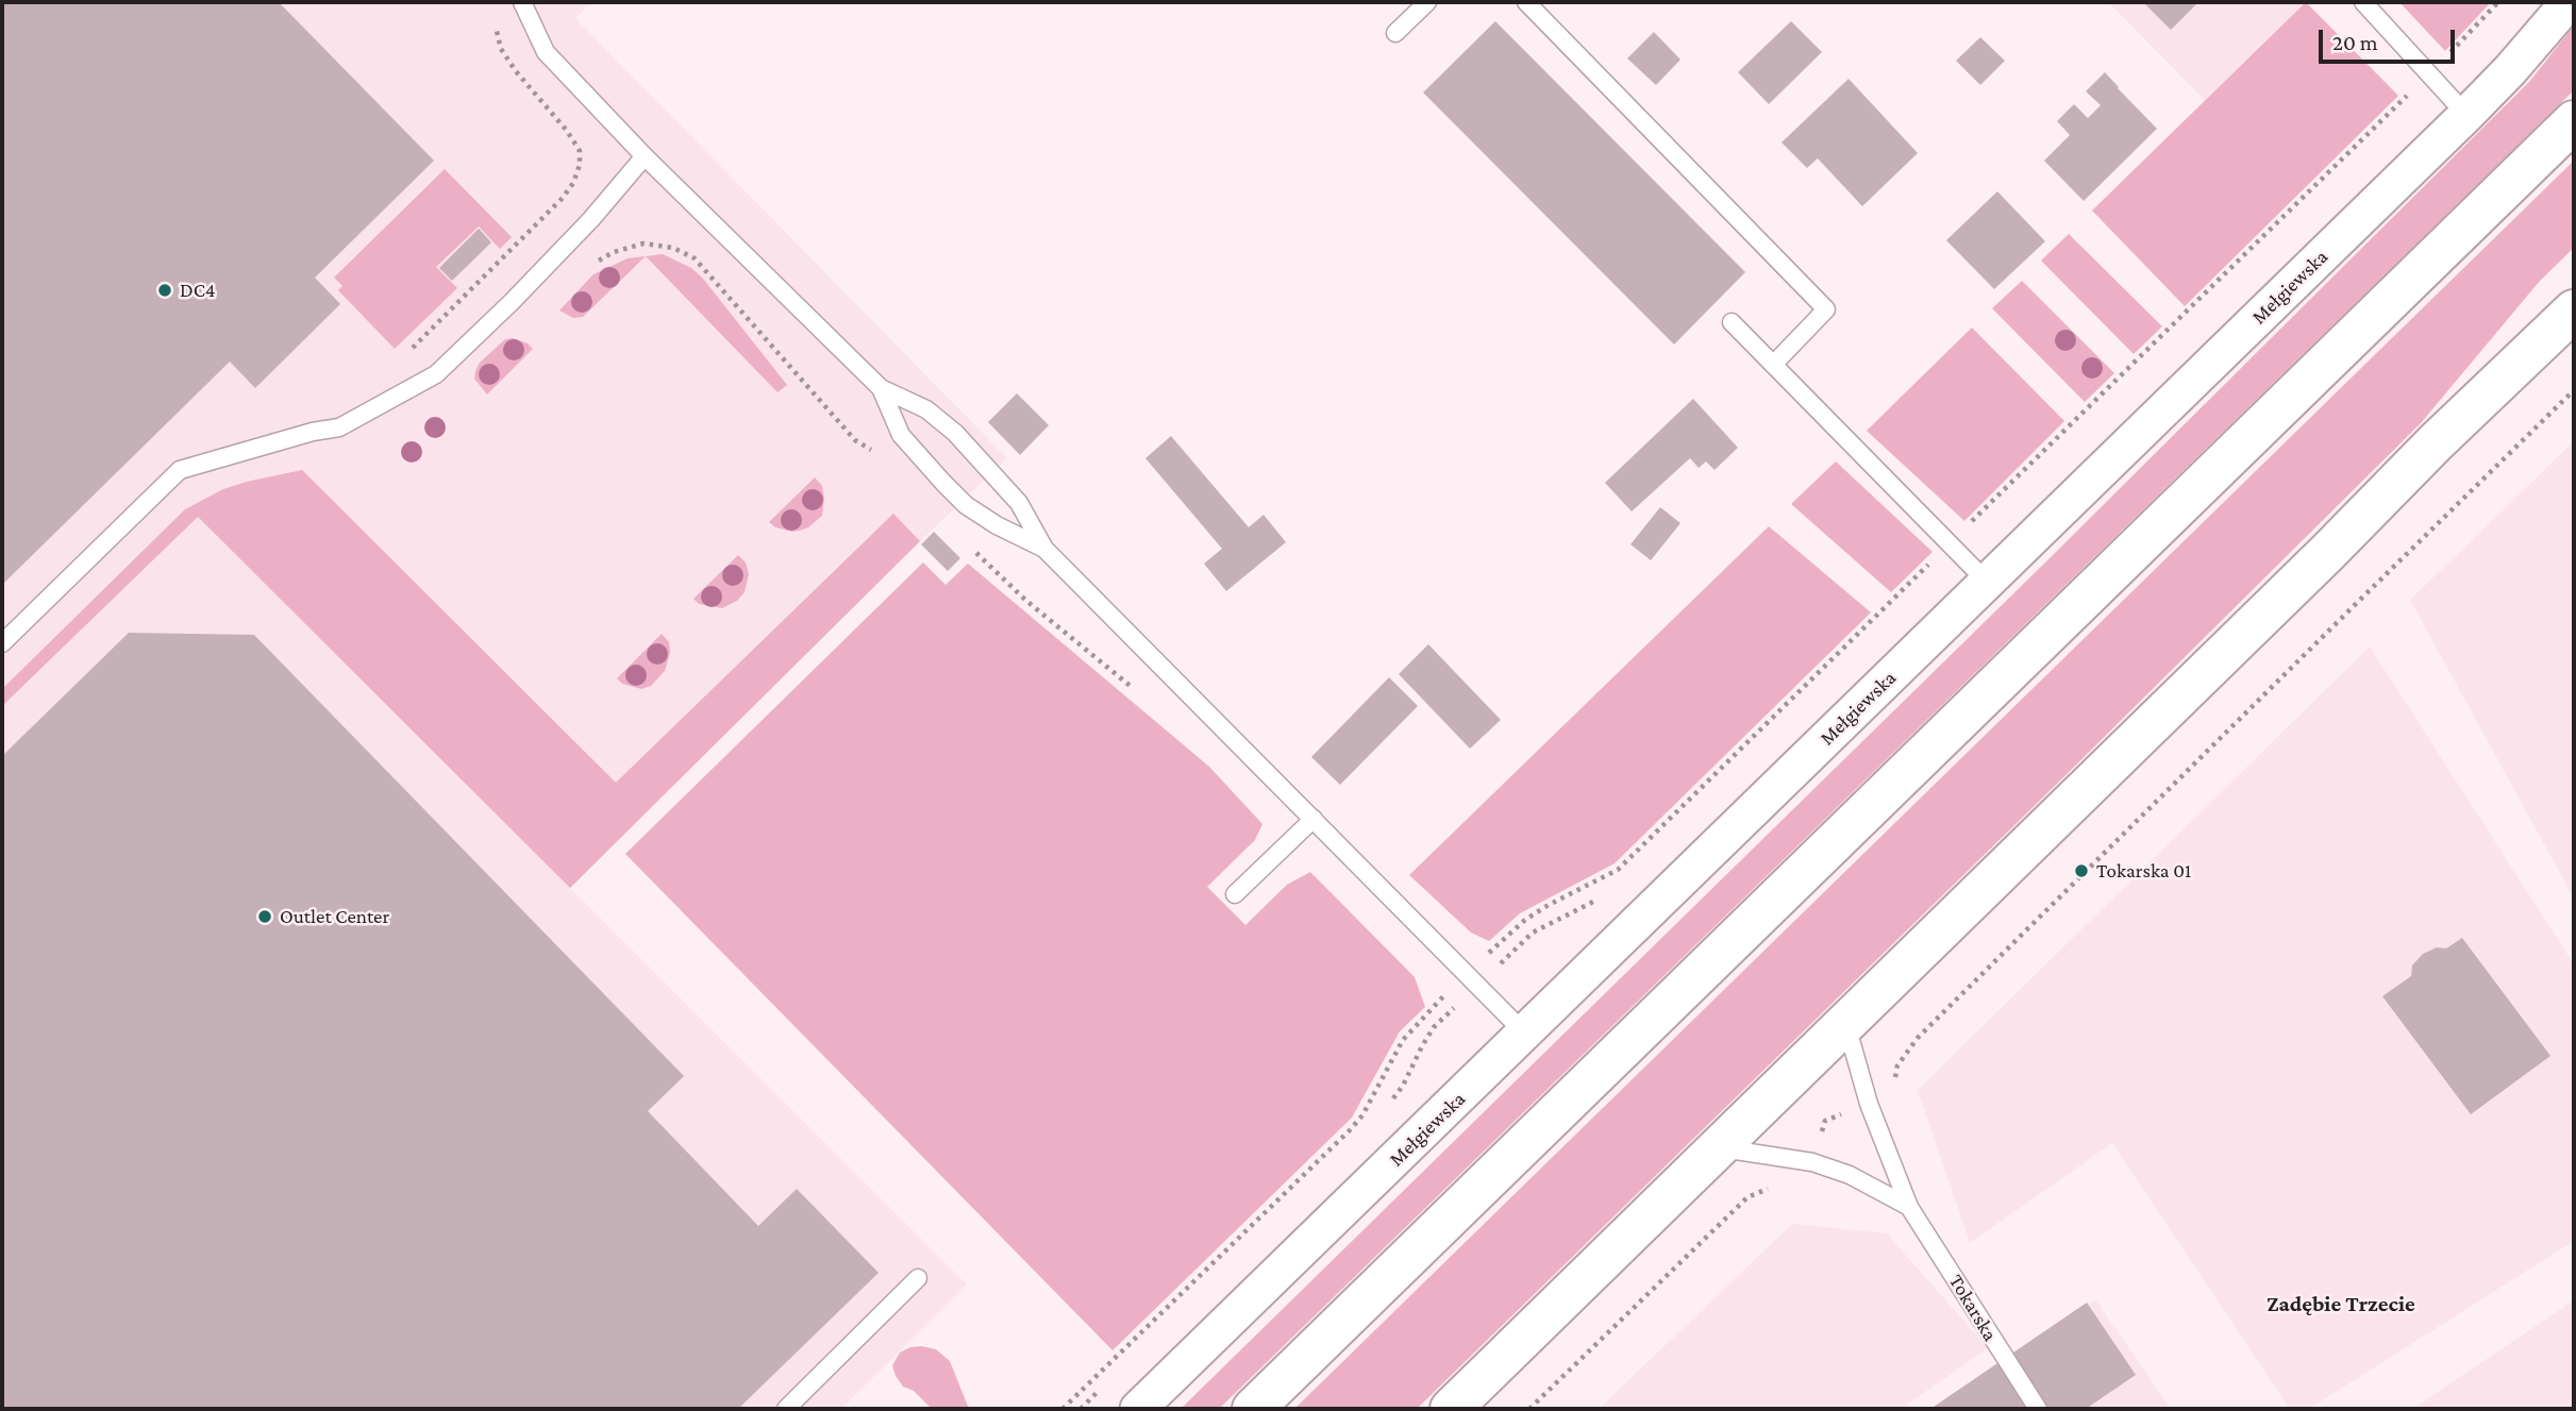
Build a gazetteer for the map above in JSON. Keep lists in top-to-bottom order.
{
  "streets": {
    "street": ["Mełgiewska"],
    "lane": ["Tokarska"]
  },
  "districts": ["Zadębie Trzecie"],
  "places": ["DC4", "Tokarska 01", "Outlet Center"],
  "scale_bar": "20 m"
}
